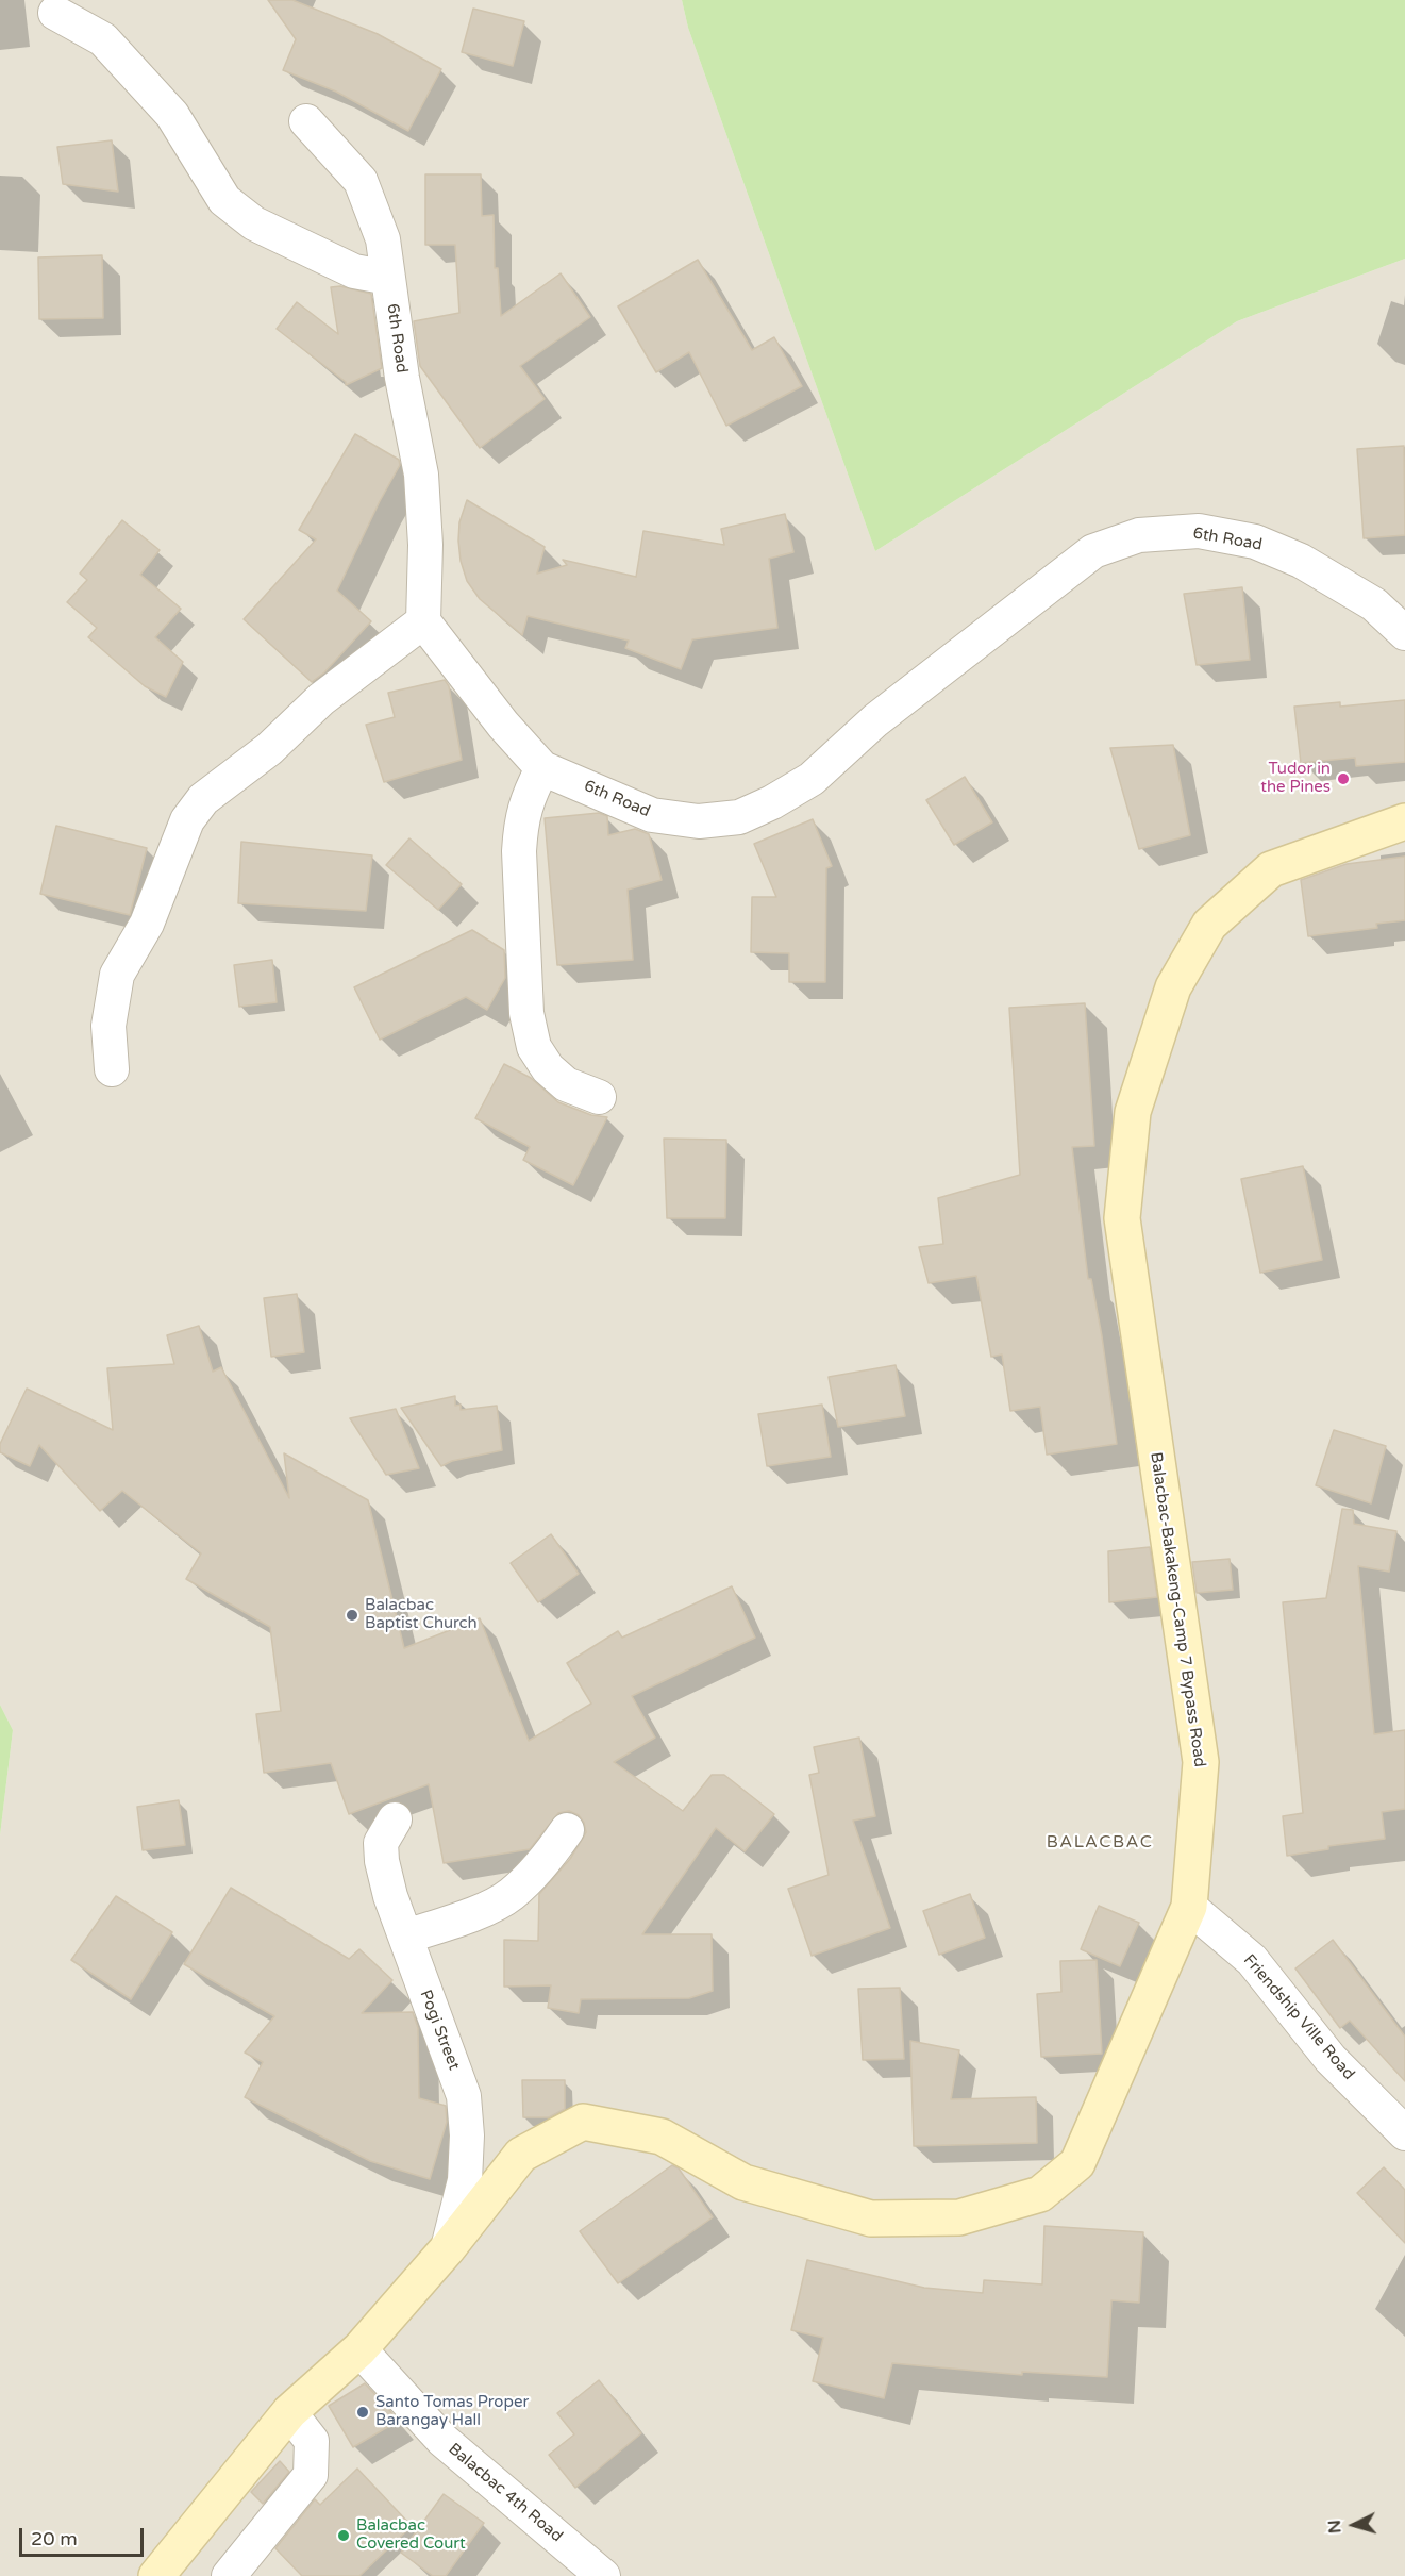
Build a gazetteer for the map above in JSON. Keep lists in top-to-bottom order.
{
  "streets": {
    "main road": ["Balacbac-Bakakeng-Camp 7 Bypass Road"],
    "street": [
      "6th Road",
      "Friendship Ville Road",
      "Pogi Street",
      "Balacbac 4th Road"
    ]
  },
  "crossings": [
    ["Balacbac-Bakakeng-Camp 7 Bypass Road", "Friendship Ville Road"],
    ["Balacbac-Bakakeng-Camp 7 Bypass Road", "Pogi Street"],
    ["Balacbac-Bakakeng-Camp 7 Bypass Road", "Balacbac 4th Road"]
  ],
  "districts": ["BALACBAC"],
  "places": [
    "Tudor in the Pines",
    "Balacbac Baptist Church",
    "Santo Tomas Proper Barangay Hall",
    "Balacbac Covered Court"
  ],
  "scale_bar": "20 m",
  "north": "left"
}
